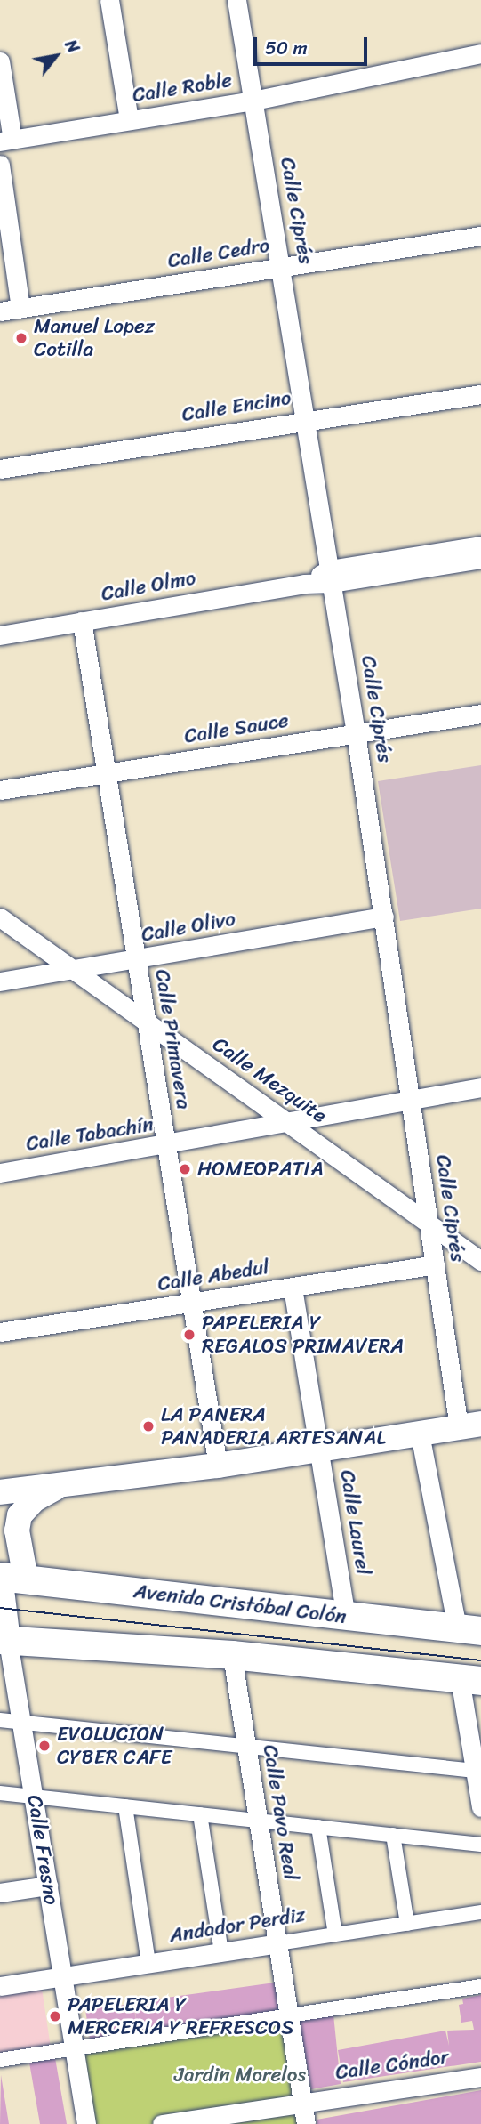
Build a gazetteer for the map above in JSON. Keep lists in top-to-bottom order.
{
  "streets": {
    "main road": ["Avenida Cristóbal Colón", "Calle Fresno"],
    "street": [
      "Calle Roble",
      "Calle Ciprés",
      "Calle Cedro",
      "Calle Encino",
      "Calle Olmo",
      "Calle Sauce",
      "Calle Olivo",
      "Calle Primavera",
      "Calle Mezquite",
      "Calle Tabachín",
      "Calle Abedul",
      "Calle Laurel",
      "Calle Pavo Real",
      "Andador Perdiz",
      "Calle Cóndor"
    ]
  },
  "crossings": [
    ["Calle Roble", "Calle Ciprés"],
    ["Calle Ciprés", "Calle Cedro"],
    ["Calle Ciprés", "Calle Encino"],
    ["Calle Ciprés", "Calle Olmo"],
    ["Calle Ciprés", "Calle Sauce"],
    ["Calle Ciprés", "Calle Olivo"],
    ["Calle Ciprés", "Calle Mezquite"],
    ["Calle Ciprés", "Calle Tabachín"],
    ["Calle Ciprés", "Calle Abedul"],
    ["Calle Olmo", "Calle Primavera"],
    ["Calle Sauce", "Calle Primavera"],
    ["Calle Olivo", "Calle Primavera"],
    ["Calle Olivo", "Calle Mezquite"],
    ["Calle Primavera", "Calle Mezquite"],
    ["Calle Primavera", "Calle Tabachín"],
    ["Calle Primavera", "Calle Abedul"],
    ["Calle Mezquite", "Calle Tabachín"],
    ["Calle Abedul", "Calle Laurel"],
    ["Calle Laurel", "Avenida Cristóbal Colón"],
    ["Avenida Cristóbal Colón", "Calle Fresno"],
    ["Calle Pavo Real", "Andador Perdiz"],
    ["Calle Pavo Real", "Calle Cóndor"],
    ["Calle Fresno", "Andador Perdiz"]
  ],
  "parks": ["Jardin Morelos"],
  "places": [
    "Manuel Lopez Cotilla",
    "HOMEOPATIA",
    "PAPELERIA Y REGALOS PRIMAVERA",
    "LA PANERA PANADERIA ARTESANAL",
    "EVOLUCION CYBER CAFE",
    "PAPELERIA Y MERCERIA Y REFRESCOS"
  ],
  "scale_bar": "50 m",
  "north": "top right"
}
